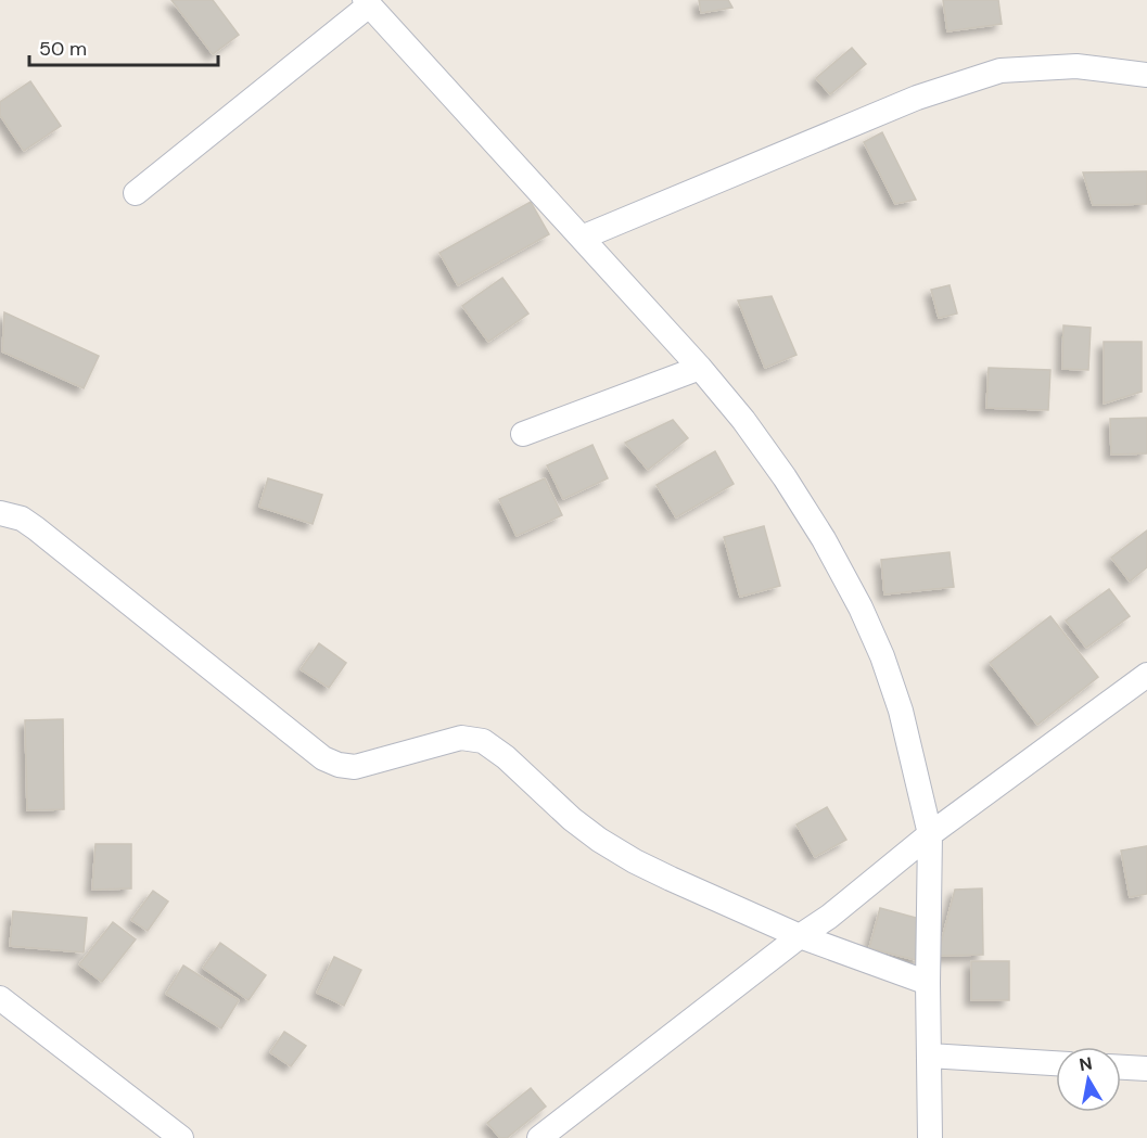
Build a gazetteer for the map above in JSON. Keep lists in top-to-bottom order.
{
  "scale_bar": "50 m",
  "north": "top"
}
